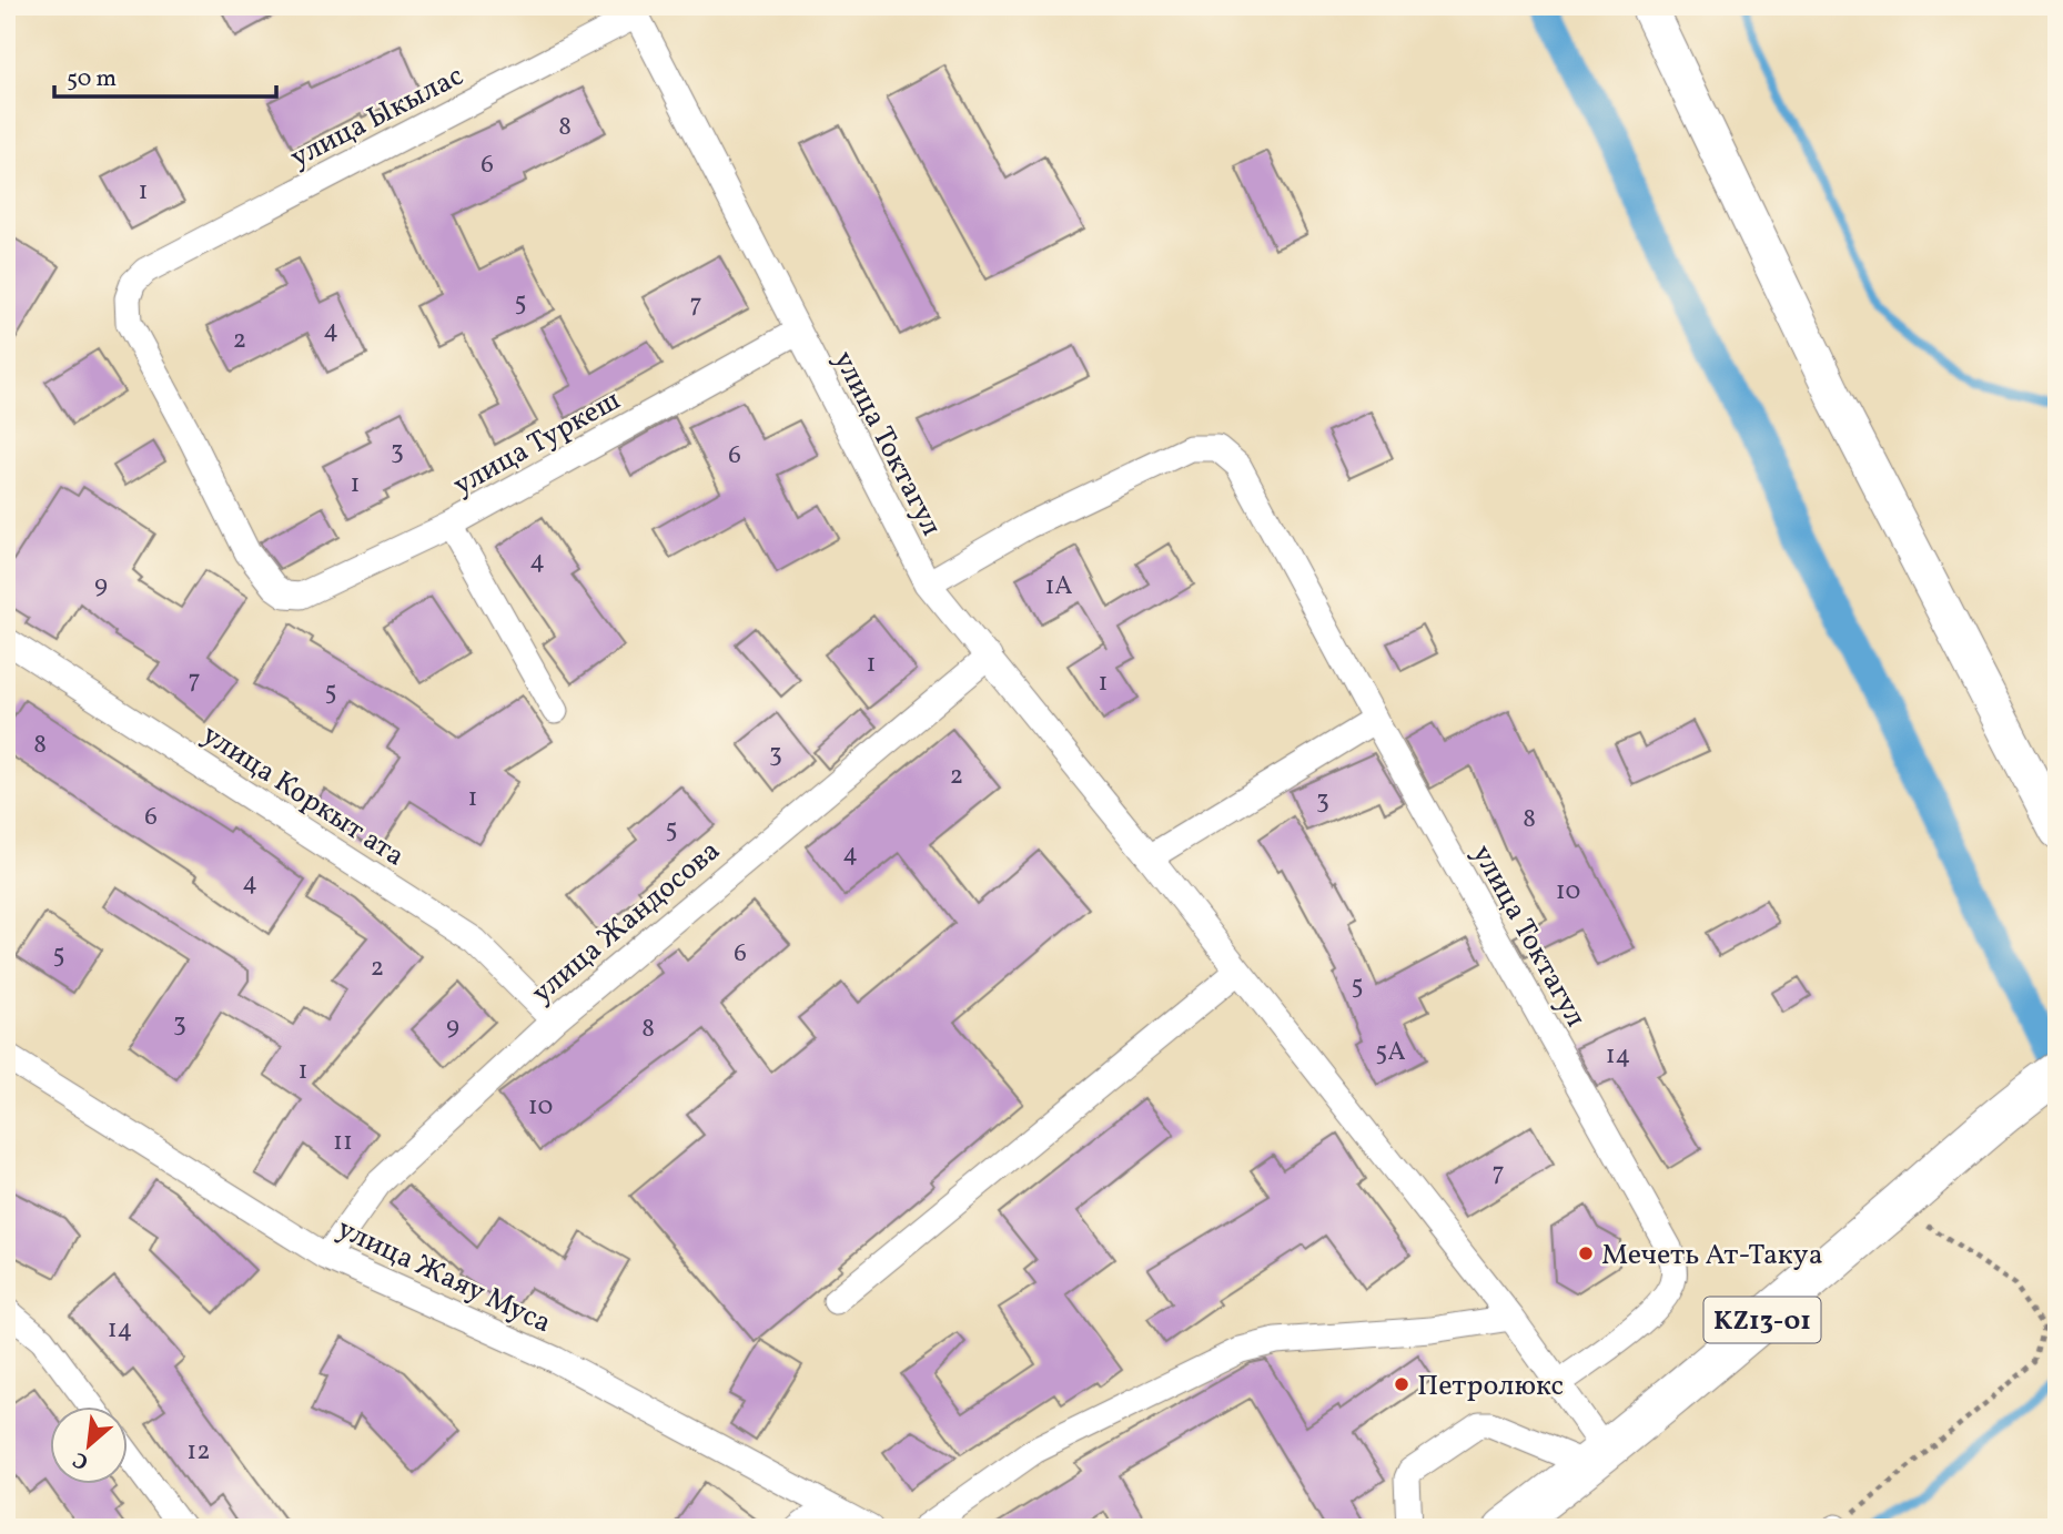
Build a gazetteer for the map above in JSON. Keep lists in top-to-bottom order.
{
  "streets": {
    "main road": ["KZ13-01"],
    "street": [
      "улица Ыкылас",
      "улица Туркеш",
      "улица Токтагул",
      "улица Коркыт ата",
      "улица Жандосова",
      "улица Жаяу Муса"
    ]
  },
  "crossings": [
    ["улица Ыкылас", "улица Туркеш"],
    ["улица Ыкылас", "улица Токтагул"],
    ["улица Туркеш", "улица Токтагул"],
    ["улица Токтагул", "улица Жандосова"],
    ["улица Токтагул", "KZ13-01"],
    ["улица Коркыт ата", "улица Жандосова"],
    ["улица Жандосова", "улица Жаяу Муса"]
  ],
  "places": ["Мечеть Ат-Такуа", "Петролюкс"],
  "house_numbers": [
    "8",
    "6",
    "1",
    "5",
    "7",
    "4",
    "2",
    "3",
    "6",
    "1",
    "4",
    "9",
    "1А",
    "1",
    "7",
    "1",
    "5",
    "8",
    "3",
    "2",
    "1",
    "3",
    "6",
    "8",
    "5",
    "4",
    "4",
    "10",
    "6",
    "5",
    "2",
    "5",
    "3",
    "9",
    "8",
    "5А",
    "14",
    "1",
    "10",
    "11",
    "7",
    "14",
    "12"
  ],
  "scale_bar": "50 m",
  "north": "bottom left"
}
